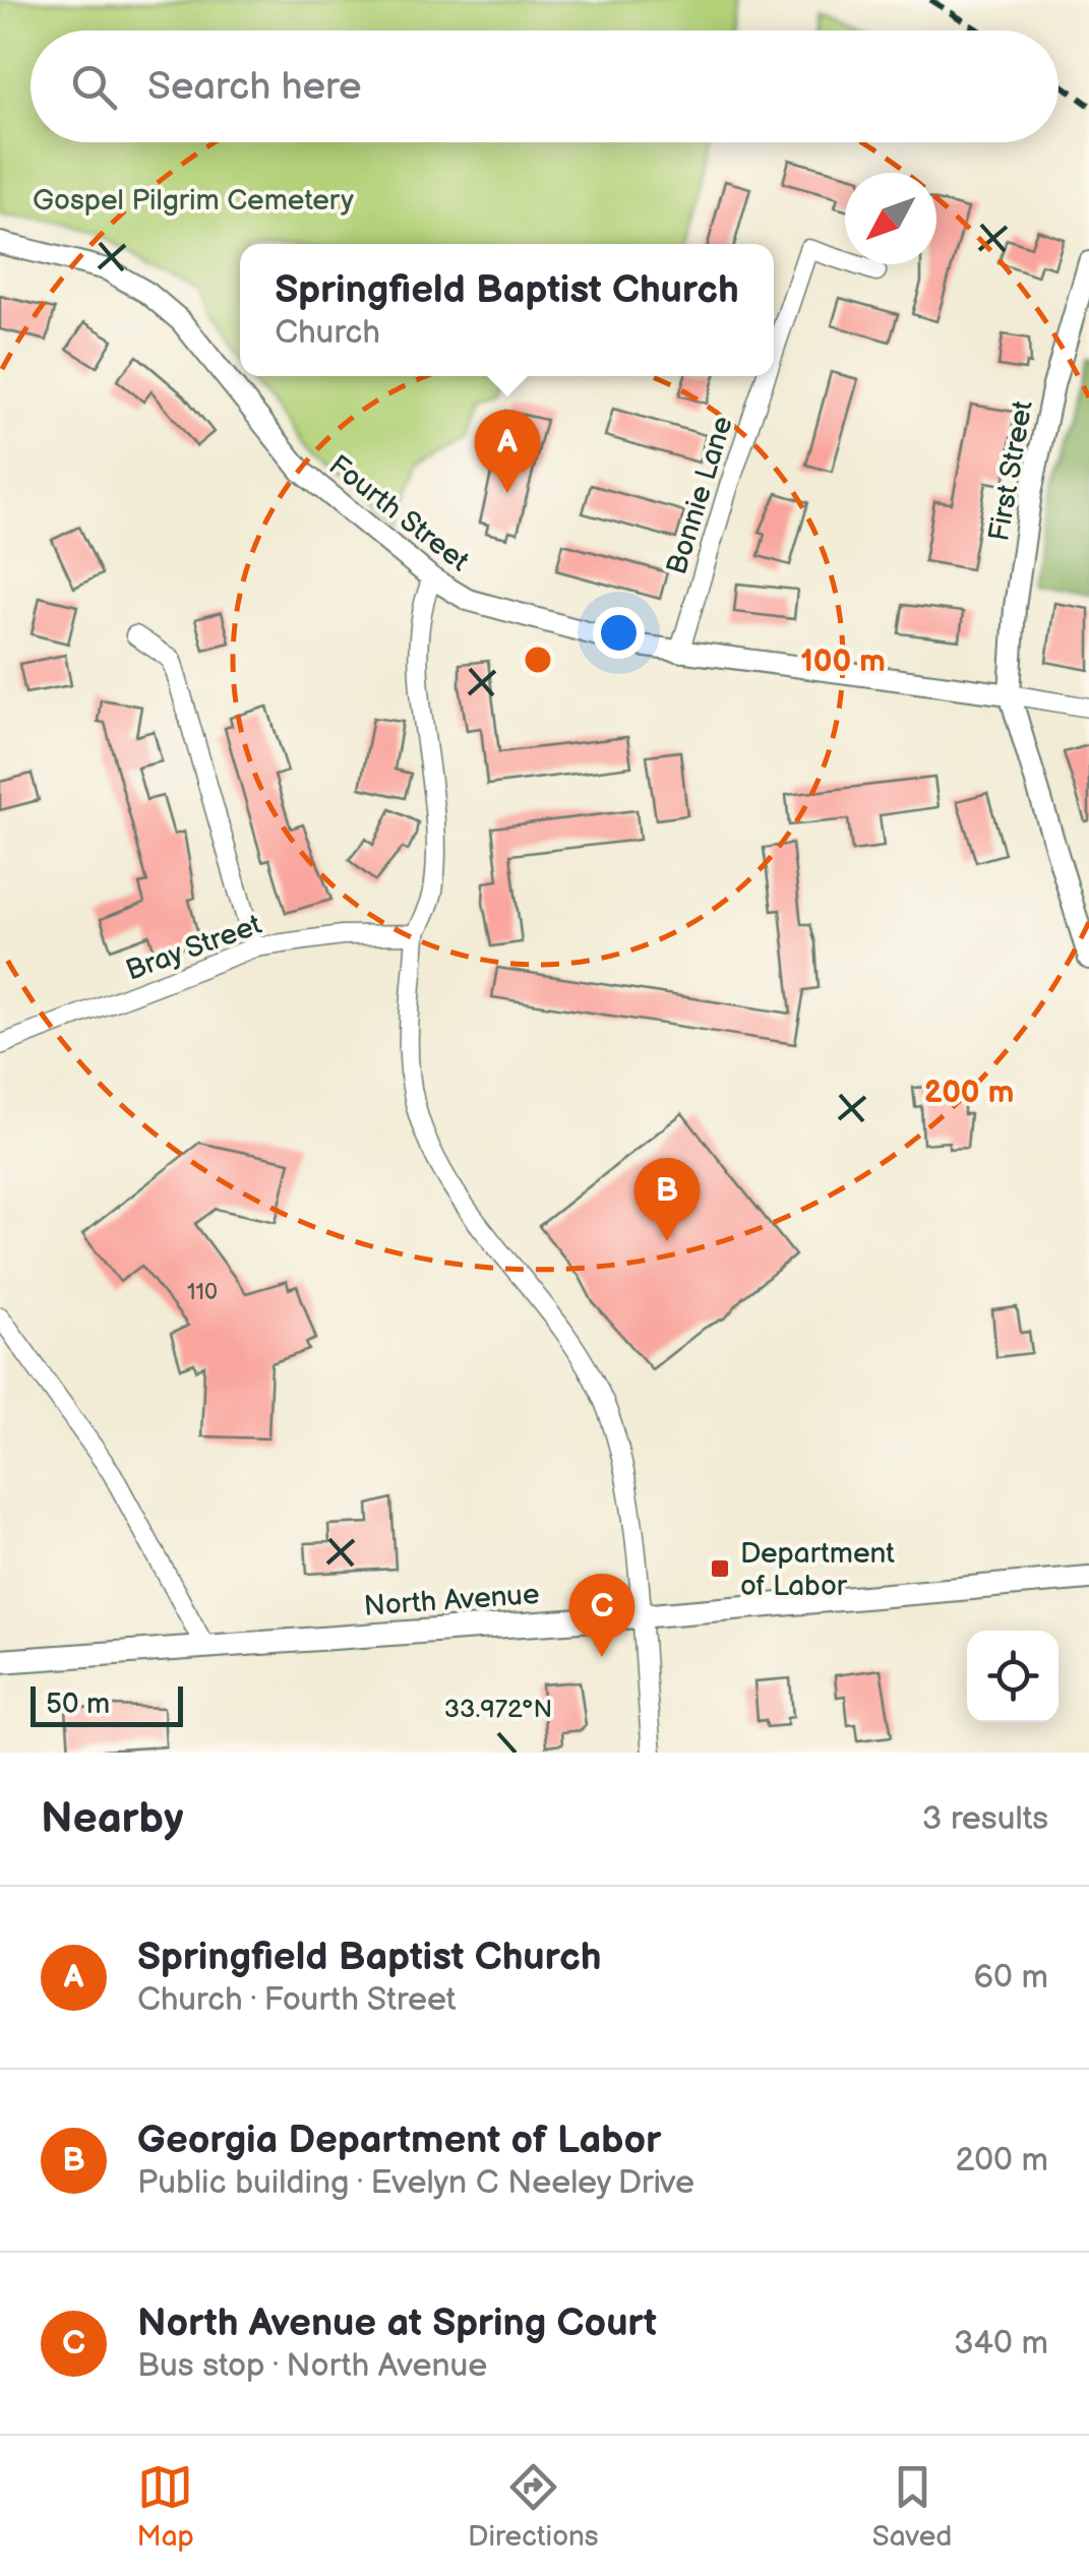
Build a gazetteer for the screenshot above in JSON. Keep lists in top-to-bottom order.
{
  "streets": {
    "main road": ["North Avenue"],
    "street": [
      "First Street",
      "Bonnie Lane",
      "Fourth Street",
      "Bray Street"
    ]
  },
  "crossings": [
    ["First Street", "Fourth Street"],
    ["Bonnie Lane", "Fourth Street"]
  ],
  "parks": ["Gospel Pilgrim Cemetery"],
  "places": {
    "transit": ["Department of Labor"]
  },
  "house_numbers": ["110"],
  "scale_bar": "50 m",
  "north": "bottom left",
  "page": {
    "search": "Search here",
    "popup": ["Springfield Baptist Church", "Church"],
    "pins": ["A", "B", "C"],
    "scale": "50 m",
    "heading": ["Nearby", "3 results"],
    "list": [
      {
        "mark": "A",
        "name": "Springfield Baptist Church",
        "note": "Church · Fourth Street",
        "value": "60 m"
      },
      {
        "mark": "B",
        "name": "Georgia Department of Labor",
        "note": "Public building · Evelyn C Neeley Drive",
        "value": "200 m"
      },
      {
        "mark": "C",
        "name": "North Avenue at Spring Court",
        "note": "Bus stop · North Avenue",
        "value": "340 m"
      }
    ],
    "nav": ["Map", "Directions", "Saved"]
  },
  "coordinates": ["33.972°N"],
  "rings": ["100 m", "200 m"]
}
